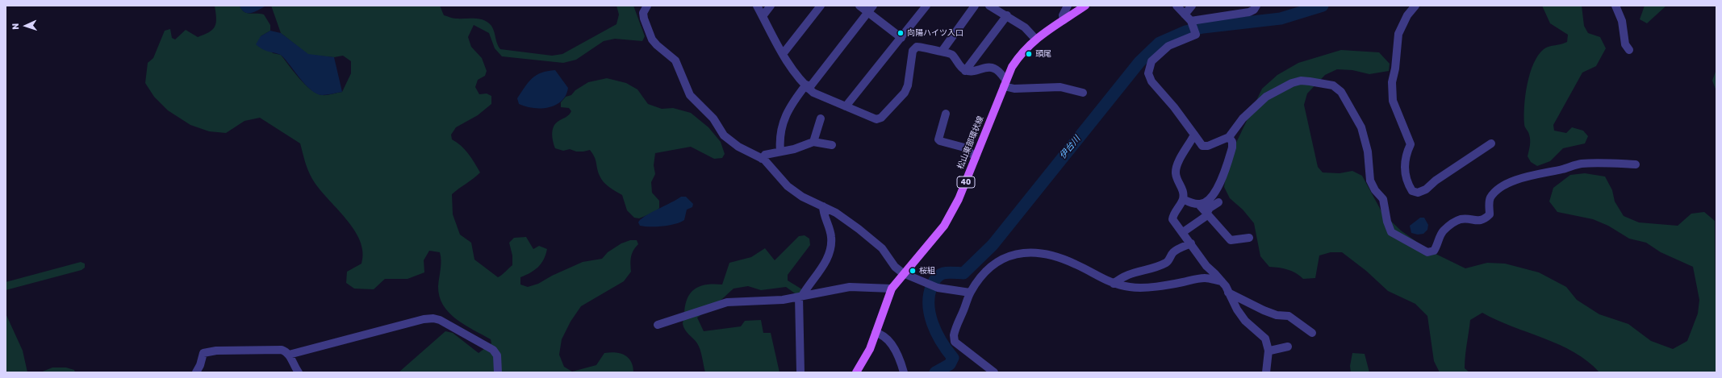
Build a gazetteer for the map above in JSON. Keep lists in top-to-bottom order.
{
  "streets": {
    "main road": ["松山東部環状線", "40"]
  },
  "water": ["伊台川"],
  "places": ["向陽ハイツ入口", "頭尾", "桜組"],
  "north": "left"
}
